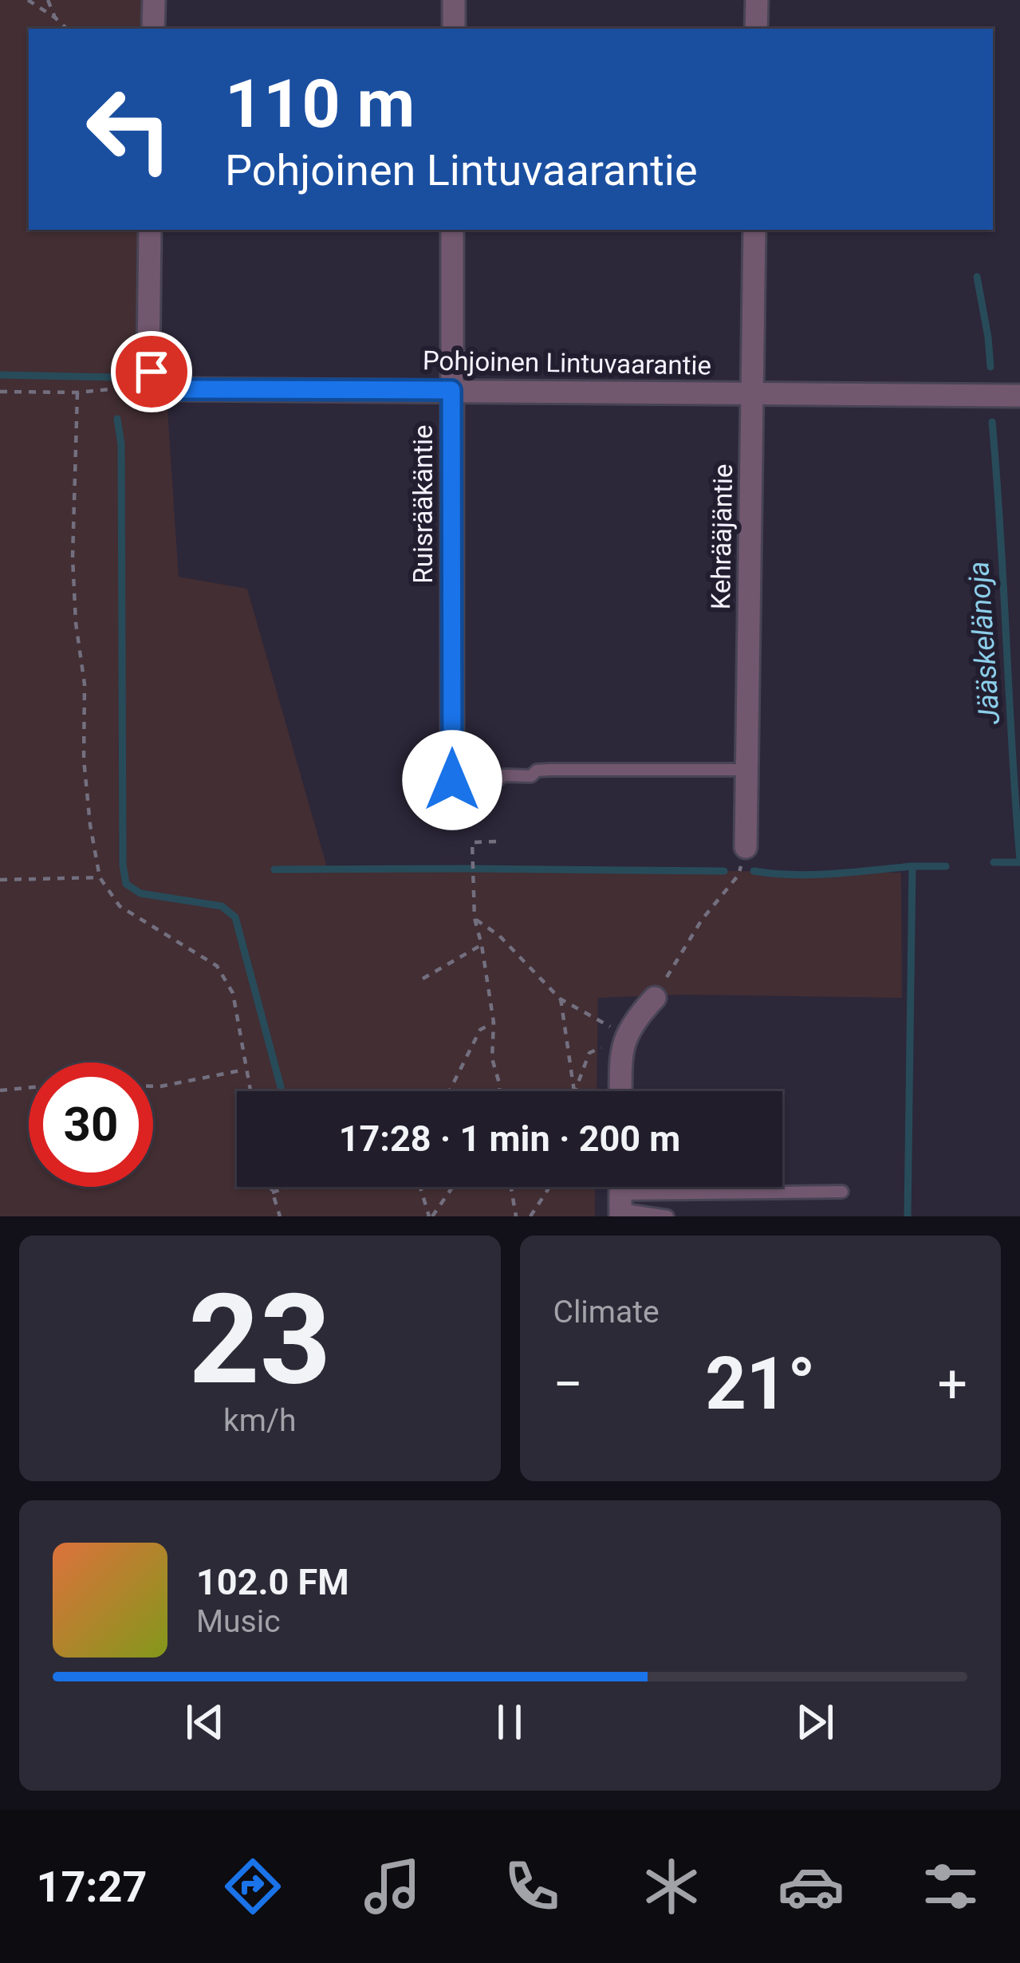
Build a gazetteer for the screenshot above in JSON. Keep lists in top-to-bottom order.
{
  "streets": {
    "street": ["Pohjoinen Lintuvaarantie", "Ruisrääkäntie", "Kehrääjäntie"]
  },
  "crossings": [
    ["Pohjoinen Lintuvaarantie", "Ruisrääkäntie"],
    ["Pohjoinen Lintuvaarantie", "Kehrääjäntie"]
  ],
  "water": ["Jääskelänoja"],
  "page": {
    "turn": ["110 m", "Pohjoinen Lintuvaarantie"],
    "limit": "30",
    "trip": "17:28 · 1 min · 200 m",
    "tile": [
      ["23", "km/h"],
      "Climate"
    ],
    "heat": ["−", "21°", "+"],
    "song": ["102.0 FM", "Music"],
    "tabs": "17:27"
  }
}
